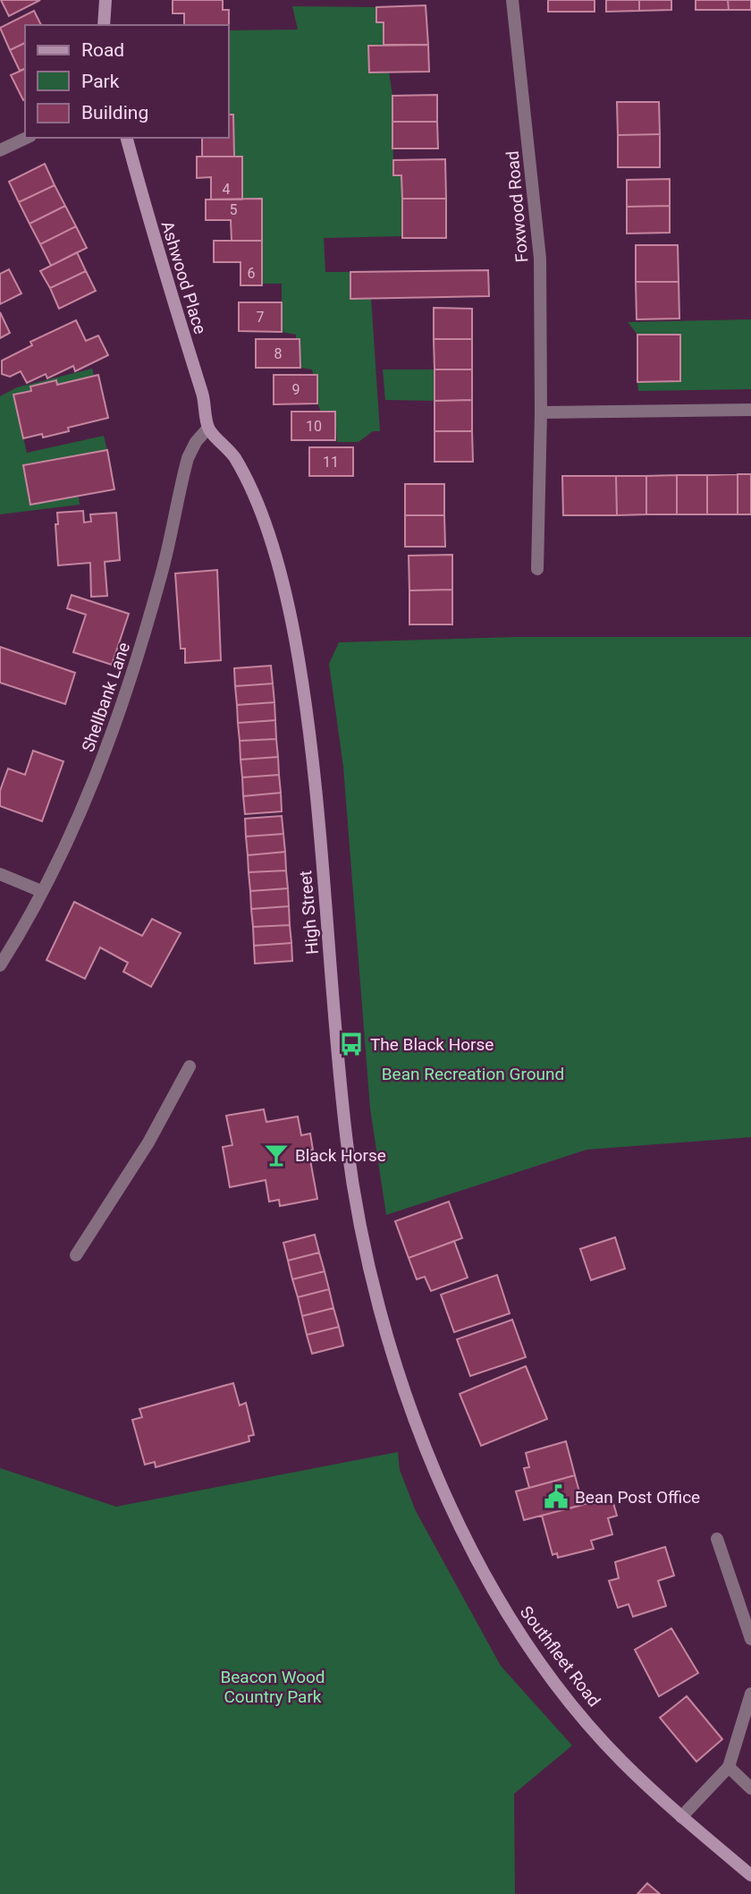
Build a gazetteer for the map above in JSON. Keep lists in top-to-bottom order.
{
  "streets": {
    "main road": ["Ashwood Place", "High Street", "Southfleet Road"],
    "street": ["Foxwood Road", "Shellbank Lane"]
  },
  "crossings": [
    ["Ashwood Place", "Shellbank Lane"],
    ["Ashwood Place", "High Street"],
    ["Shellbank Lane", "High Street"],
    ["High Street", "Southfleet Road"]
  ],
  "parks": ["Bean Recreation Ground", "Beacon Wood Country Park"],
  "places": {
    "bus stop": ["The Black Horse"],
    "bar": ["Black Horse"],
    "public building": ["Bean Post Office"]
  },
  "house_numbers": [
    "4",
    "5",
    "6",
    "7",
    "8",
    "9",
    "10",
    "11"
  ],
  "legend": ["Road", "Park", "Building"]
}
